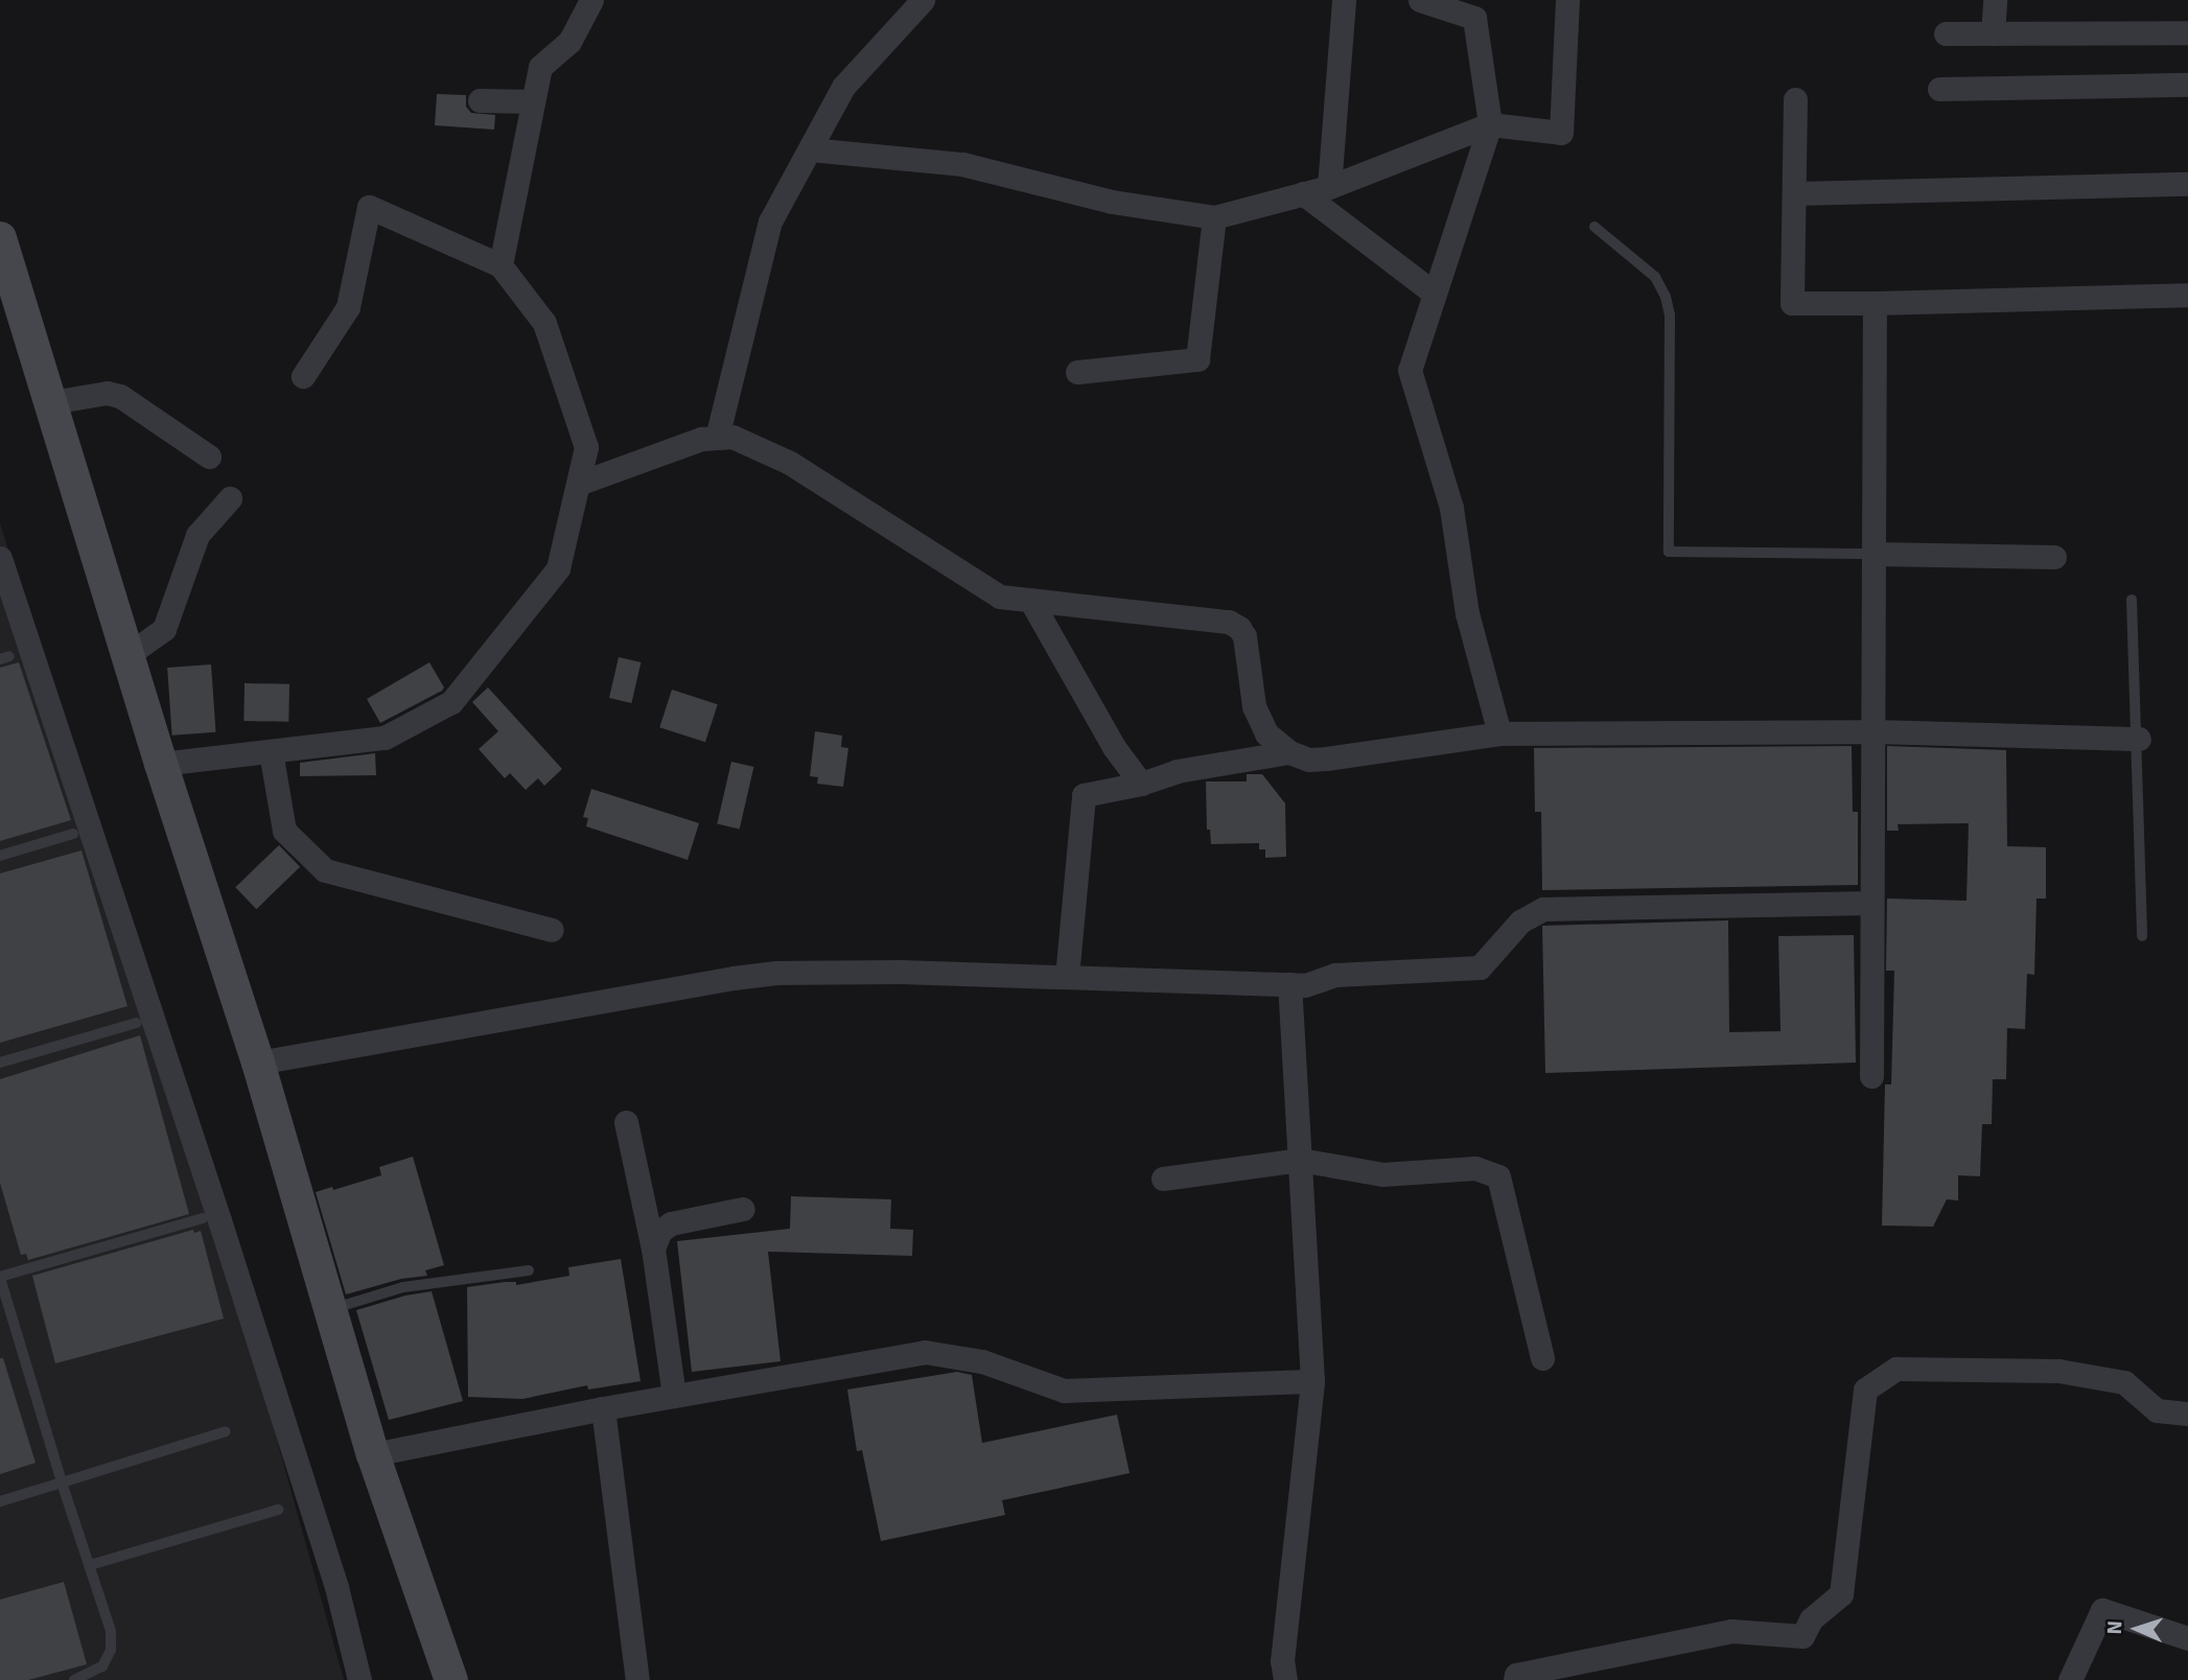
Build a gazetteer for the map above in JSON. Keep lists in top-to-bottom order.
{
  "north": "left"
}
